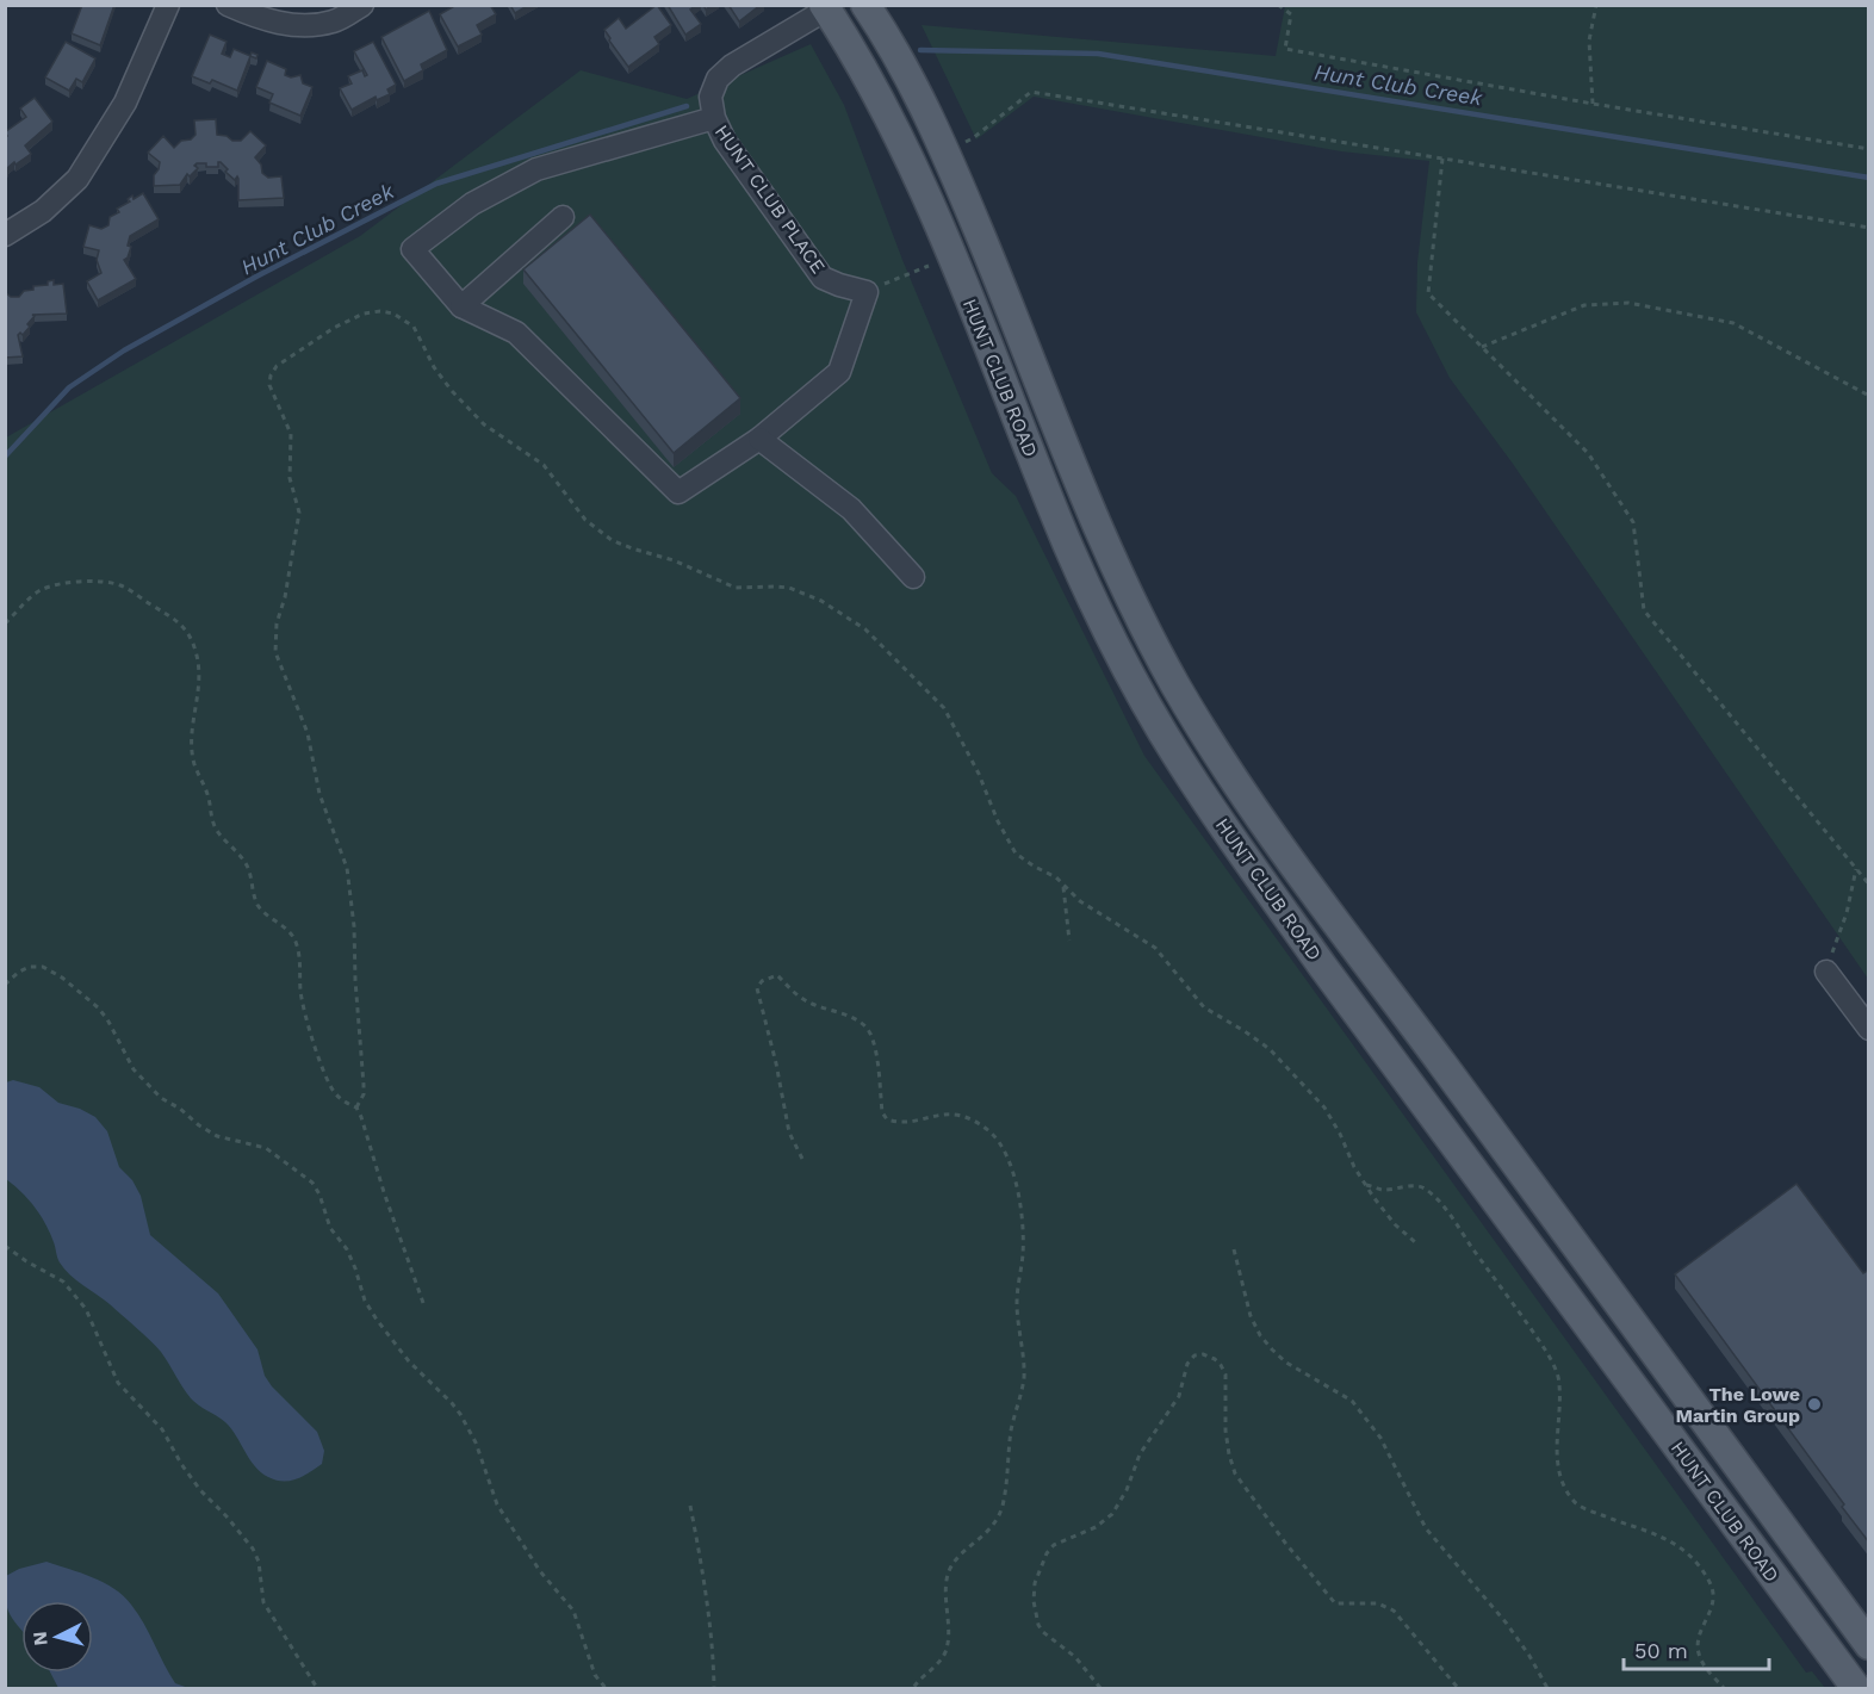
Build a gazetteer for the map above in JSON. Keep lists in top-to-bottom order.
{
  "streets": {
    "main road": ["HUNT CLUB ROAD"],
    "street": ["HUNT CLUB PLACE"]
  },
  "crossings": [
    ["HUNT CLUB PLACE", "HUNT CLUB ROAD"]
  ],
  "water": ["Hunt Club Creek"],
  "places": ["The Lowe Martin Group"],
  "scale_bar": "50 m",
  "north": "left"
}
